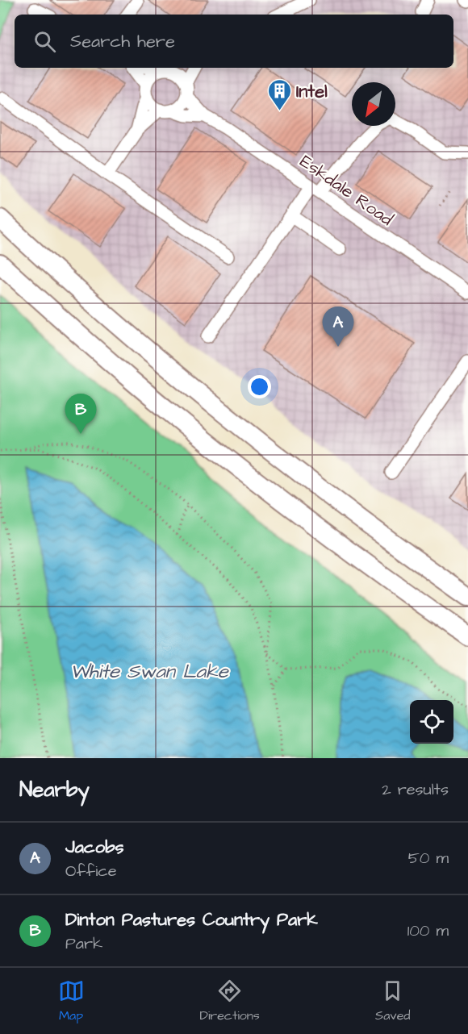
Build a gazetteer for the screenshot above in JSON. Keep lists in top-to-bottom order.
{
  "streets": {
    "street": ["Eskdale Road"]
  },
  "water": ["White Swan Lake"],
  "places": {
    "building": ["Intel"]
  },
  "north": "bottom left",
  "page": {
    "search": "Search here",
    "pins": ["A", "B"],
    "heading": ["Nearby", "2 results"],
    "list": [
      {
        "mark": "A",
        "name": "Jacobs",
        "note": "Office",
        "value": "50 m"
      },
      {
        "mark": "B",
        "name": "Dinton Pastures Country Park",
        "note": "Park",
        "value": "100 m"
      }
    ],
    "nav": ["Map", "Directions", "Saved"]
  }
}
